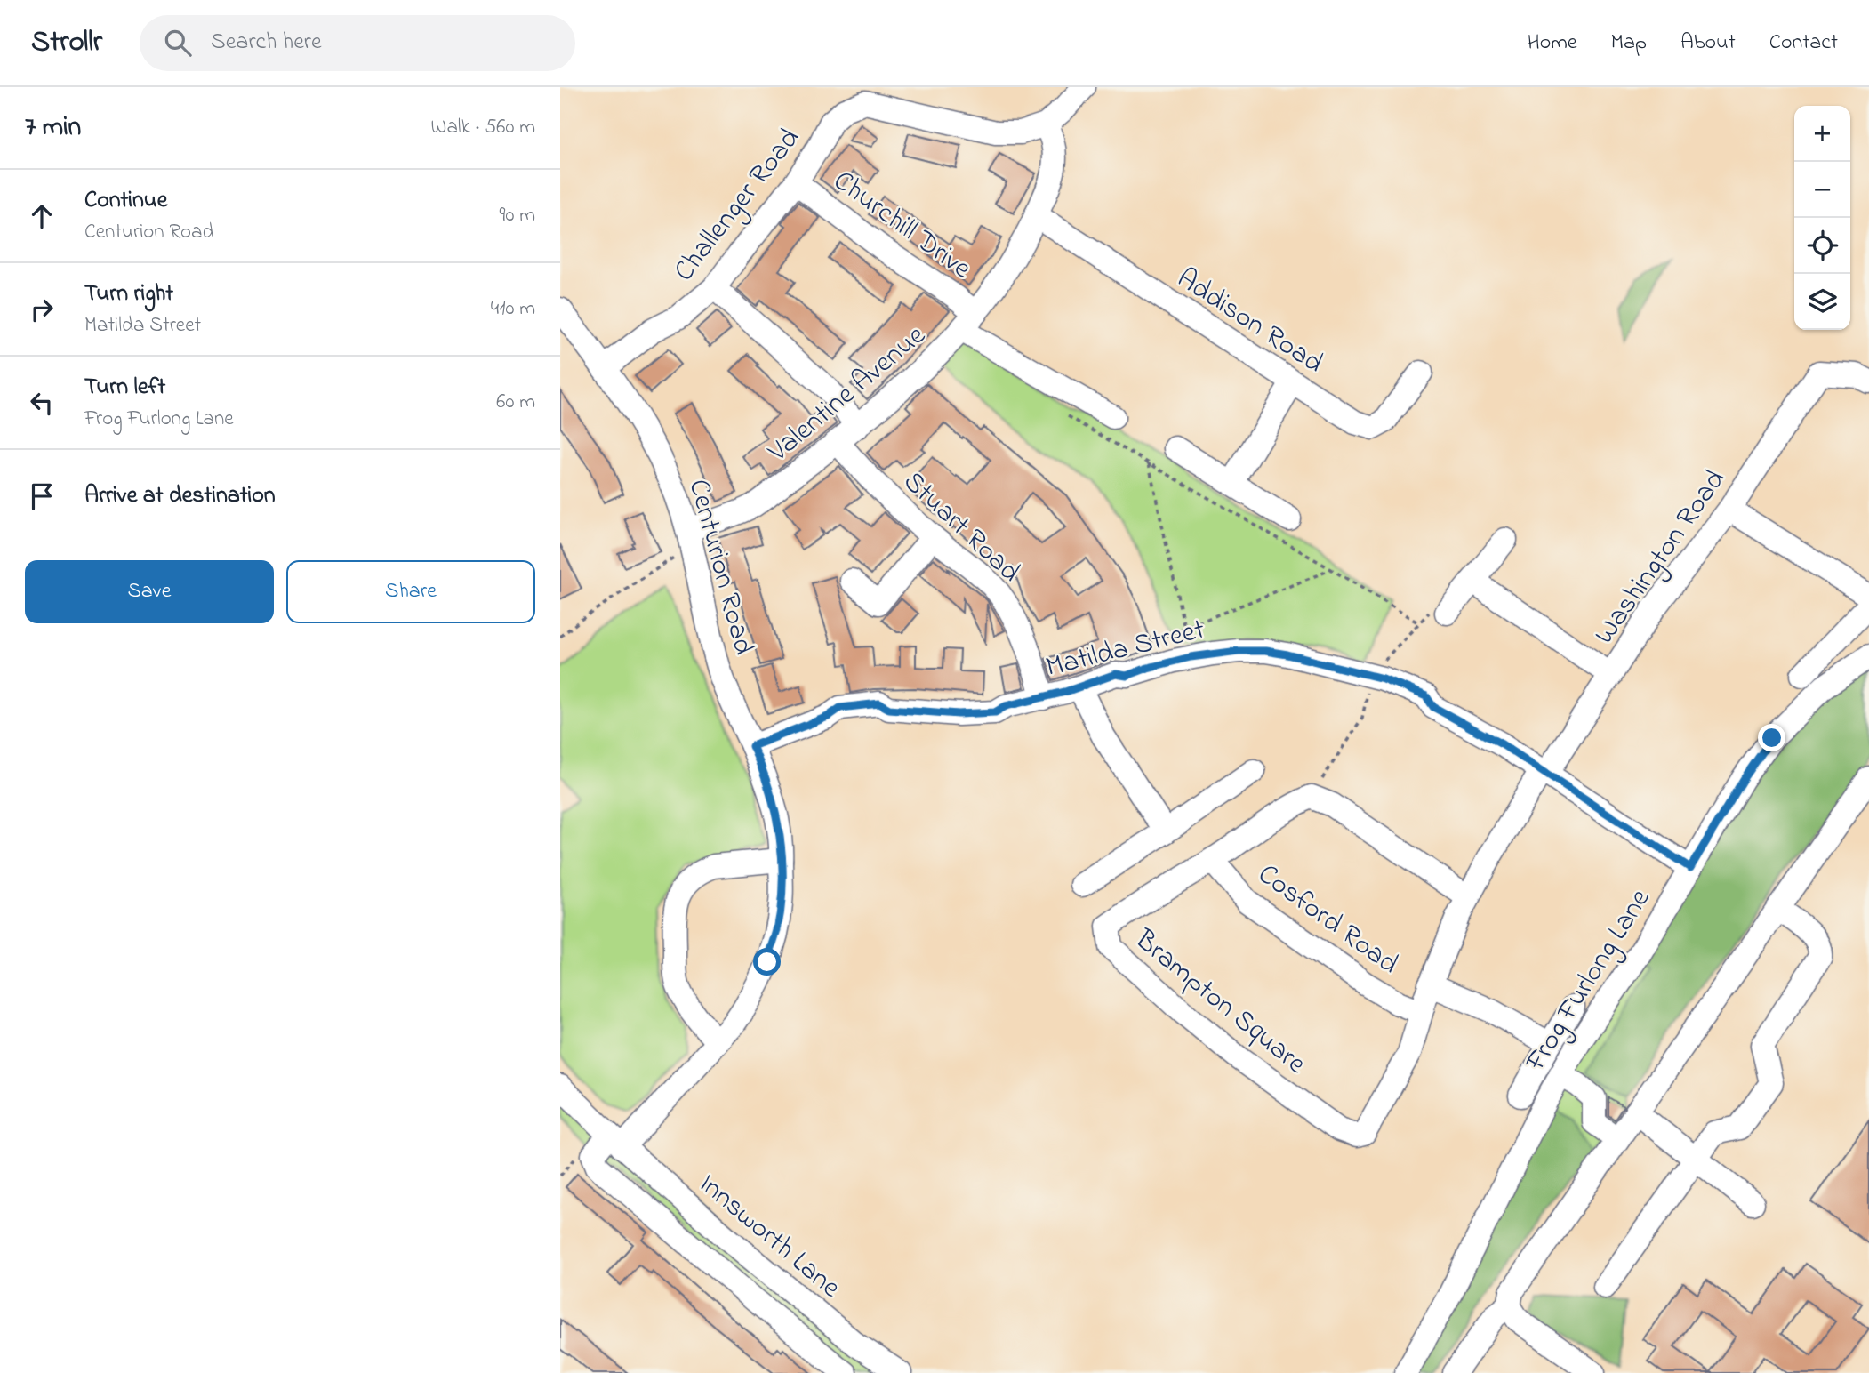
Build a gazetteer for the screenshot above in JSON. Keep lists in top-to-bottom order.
{
  "streets": {
    "street": [
      "Challenger Road",
      "Churchill Drive",
      "Addison Road",
      "Valentine Avenue",
      "Stuart Road",
      "Washington Road",
      "Centurion Road",
      "Matilda Street",
      "Cosford Road",
      "Frog Furlong Lane",
      "Brampton Square",
      "Innsworth Lane"
    ]
  },
  "crossings": [
    ["Challenger Road", "Churchill Drive"],
    ["Challenger Road", "Valentine Avenue"],
    ["Challenger Road", "Centurion Road"],
    ["Churchill Drive", "Valentine Avenue"],
    ["Addison Road", "Valentine Avenue"],
    ["Valentine Avenue", "Stuart Road"],
    ["Valentine Avenue", "Centurion Road"],
    ["Stuart Road", "Matilda Street"],
    ["Washington Road", "Matilda Street"],
    ["Washington Road", "Brampton Square"],
    ["Centurion Road", "Matilda Street"],
    ["Centurion Road", "Innsworth Lane"],
    ["Matilda Street", "Frog Furlong Lane"],
    ["Matilda Street", "Brampton Square"],
    ["Cosford Road", "Brampton Square"]
  ],
  "page": {
    "header": "Strollr",
    "search": "Search here",
    "nav": [
      "Home",
      "Map",
      "About",
      "Contact"
    ],
    "heading": ["7 min", "Walk · 560 m"],
    "map_buttons": ["+", "−"],
    "list": [
      ["Continue", "Centurion Road", "90 m"],
      ["Turn right", "Matilda Street", "410 m"],
      ["Turn left", "Frog Furlong Lane", "60 m"],
      "Arrive at destination"
    ],
    "buttons": ["Save", "Share"]
  }
}
